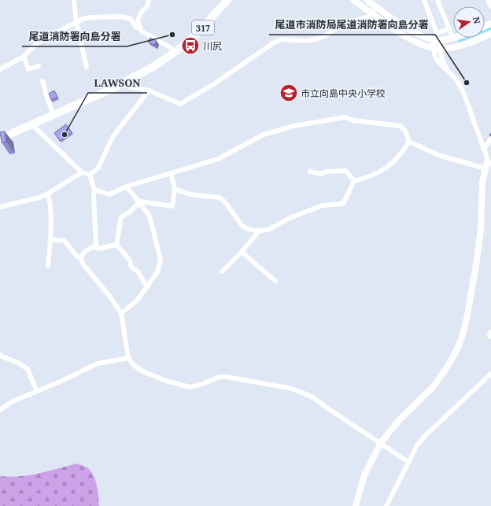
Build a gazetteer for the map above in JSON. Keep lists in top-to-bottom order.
{
  "streets": {
    "highway": ["317"]
  },
  "places": {
    "other": ["尾道消防署向島分署", "尾道市消防局尾道消防署向島分署", "LAWSON"],
    "bus stop": ["川尻"],
    "school or university": ["市立向島中央小学校"]
  },
  "north": "right"
}
